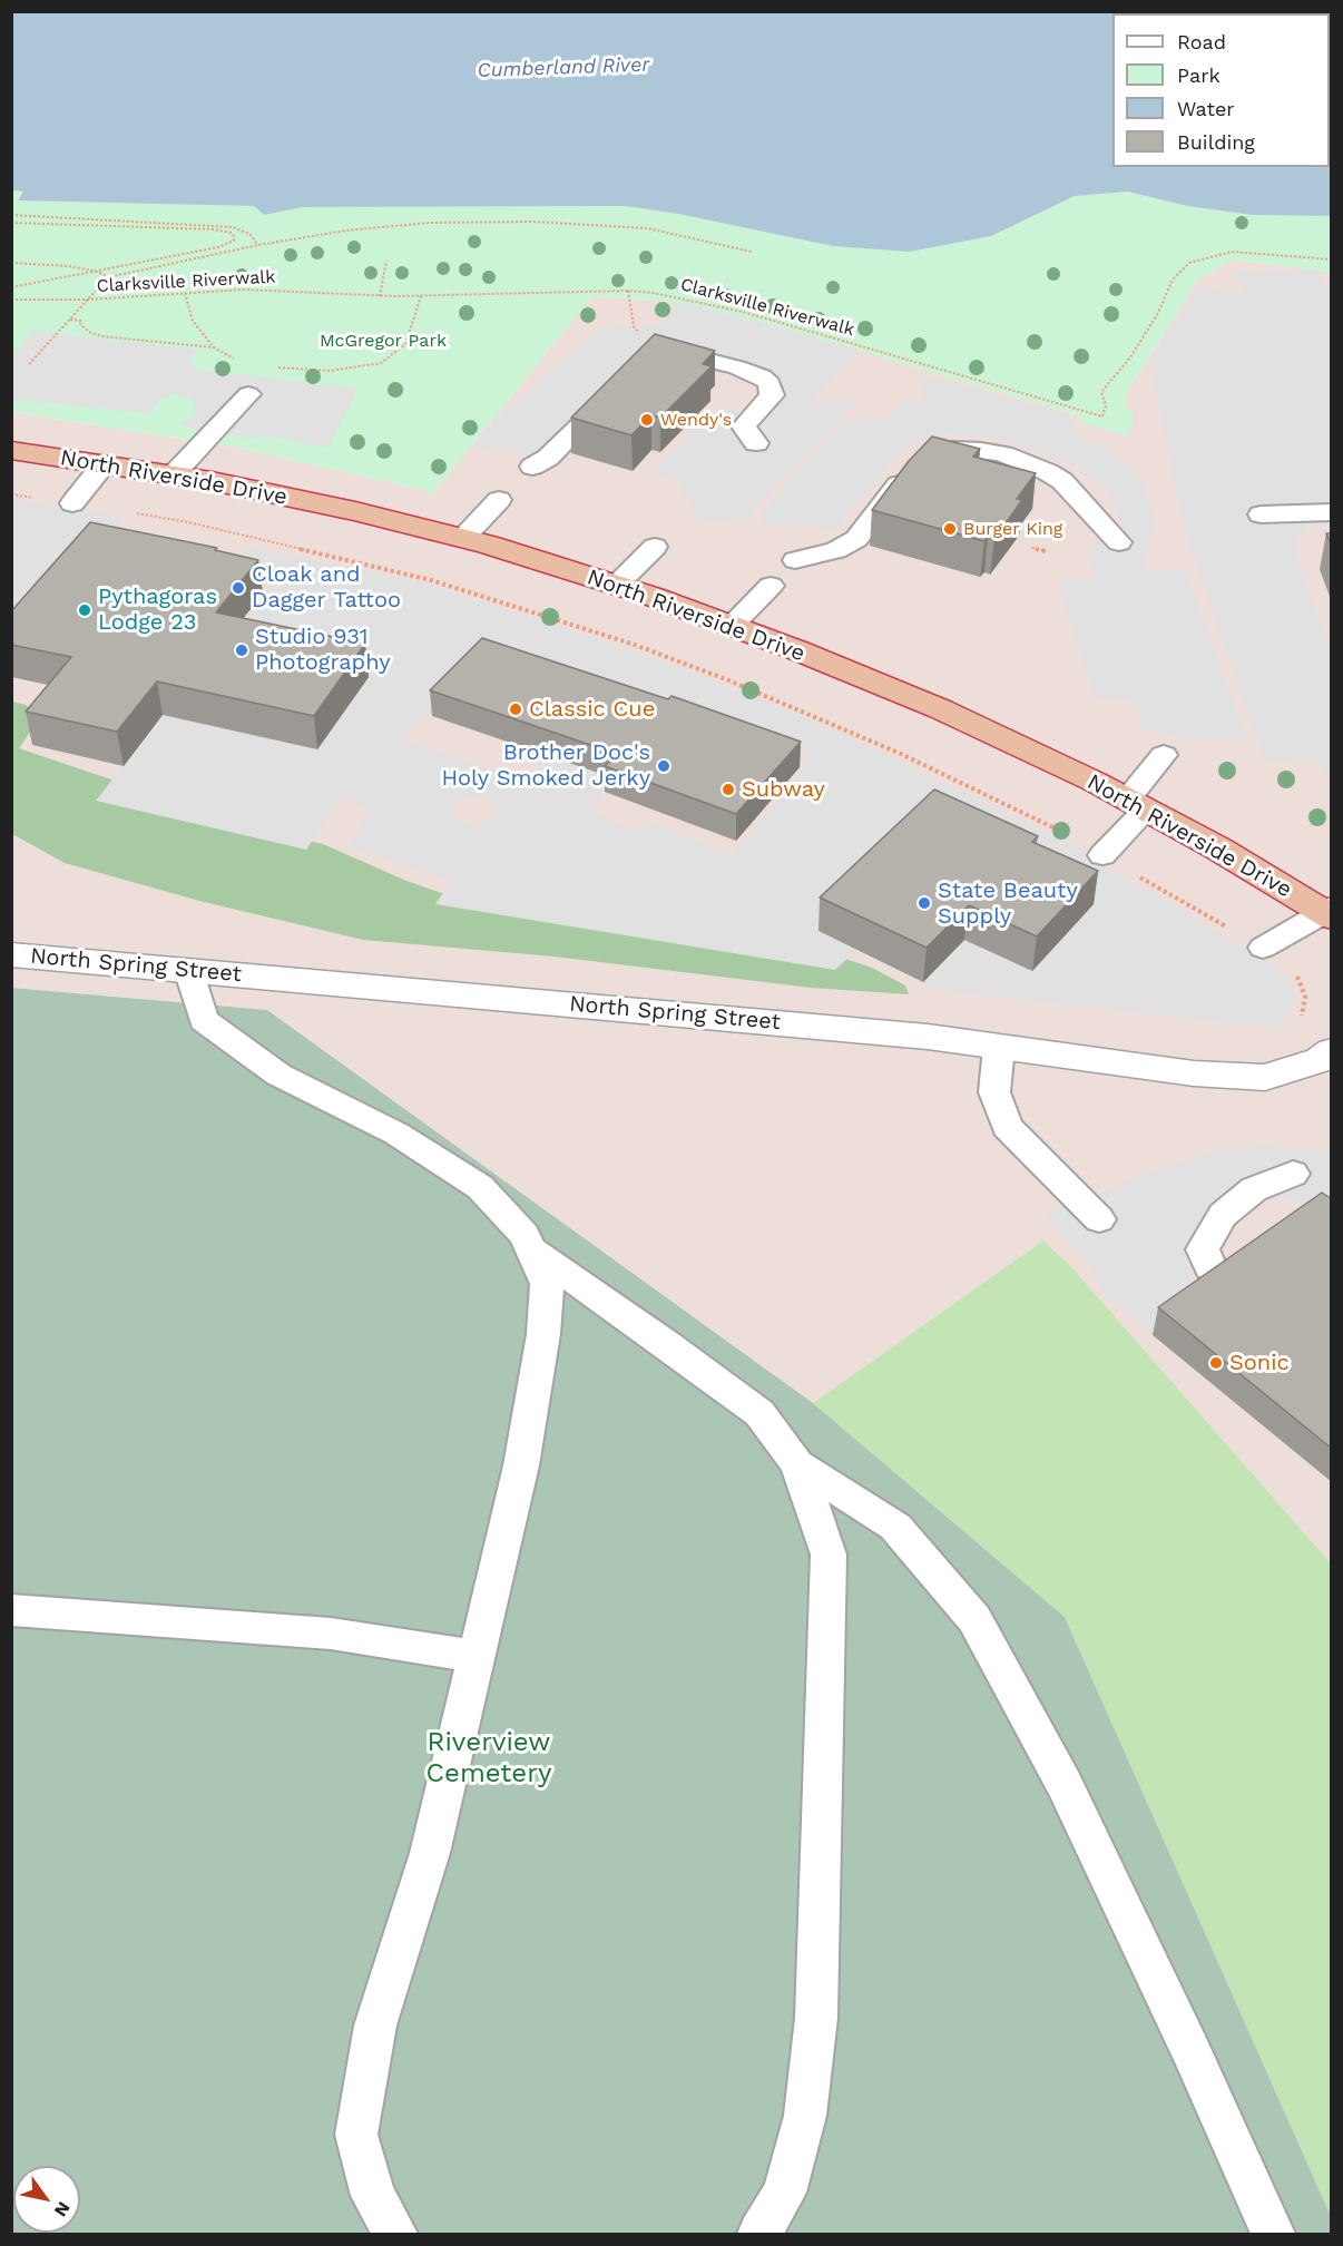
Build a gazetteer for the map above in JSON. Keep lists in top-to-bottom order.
{
  "streets": {
    "highway": ["North Riverside Drive"],
    "street": ["North Spring Street"],
    "path": ["Clarksville Riverwalk"]
  },
  "water": ["Cumberland River"],
  "parks": ["McGregor Park", "Riverview Cemetery"],
  "places": [
    "Wendy's",
    "Burger King",
    "Cloak and Dagger Tattoo",
    "Pythagoras Lodge 23",
    "Studio 931 Photography",
    "Classic Cue",
    "Brother Doc's Holy Smoked Jerky",
    "Subway",
    "State Beauty Supply",
    "Sonic"
  ],
  "legend": [
    "Road",
    "Park",
    "Water",
    "Building"
  ],
  "north": "bottom right"
}
